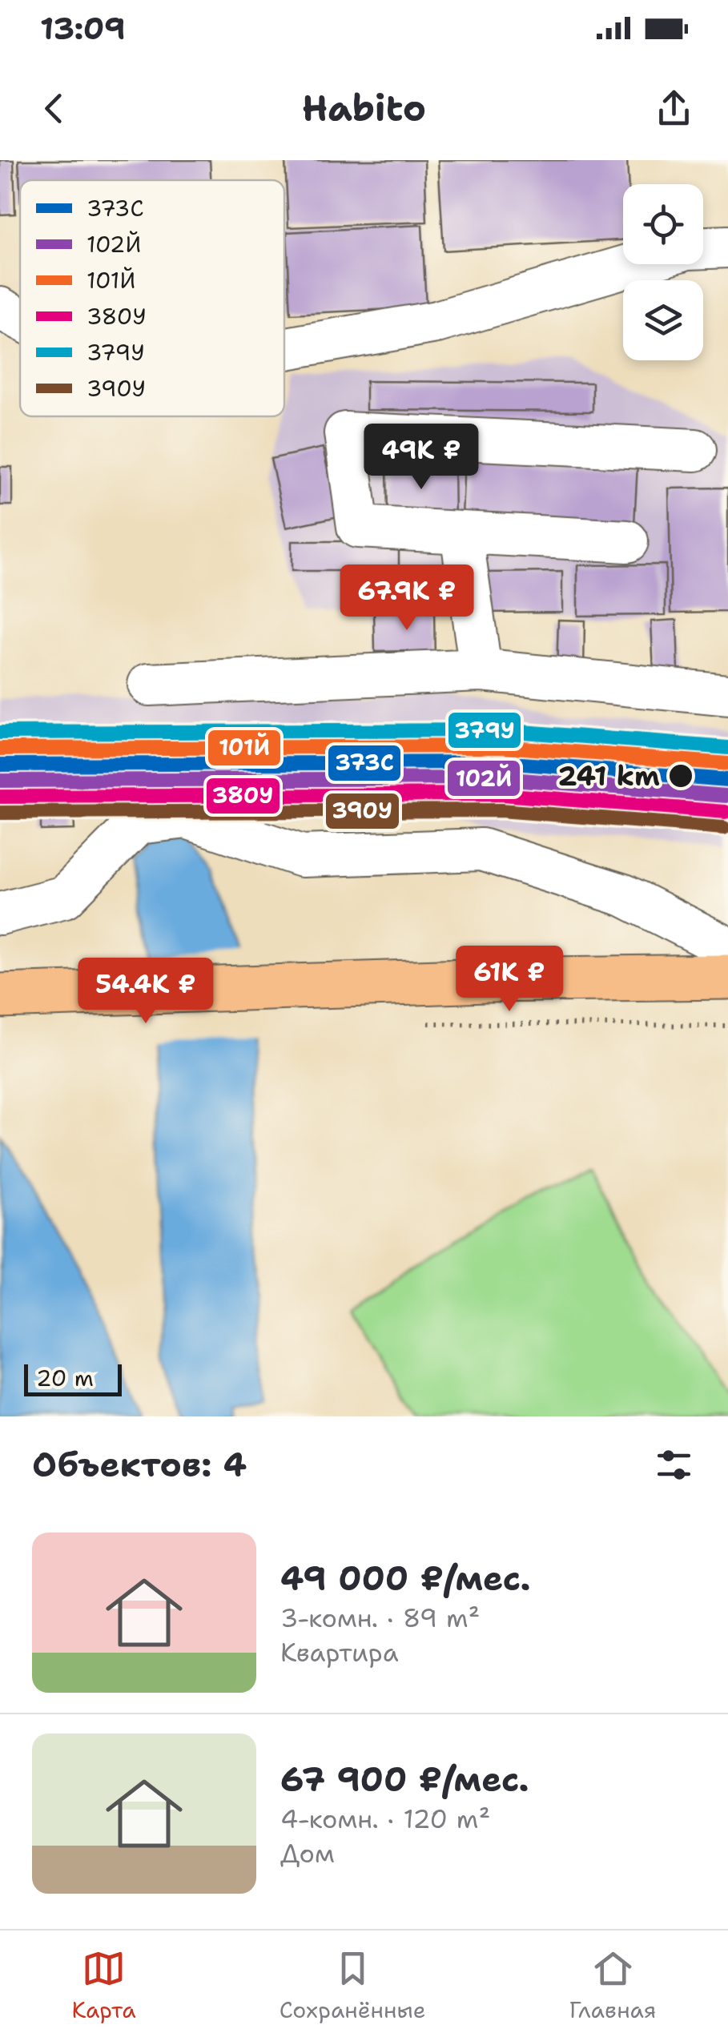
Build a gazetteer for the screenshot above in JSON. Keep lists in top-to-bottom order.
{
  "places": ["241 km"],
  "lines": [
    "transit line 379У",
    "transit line 101Й",
    "transit line 373C",
    "transit line 102Й",
    "transit line 380У",
    "transit line 390У"
  ],
  "legend": [
    "373C",
    "102Й",
    "101Й",
    "380У",
    "379У",
    "390У"
  ],
  "scale_bar": "20 m",
  "page": {
    "status": "13:09",
    "header": "Habito",
    "price": [
      "49K ₽",
      "67.9K ₽",
      "61K ₽",
      "54.4K ₽"
    ],
    "scale": "20 m",
    "heading": "Объектов: 4",
    "list": [
      {
        "name": "49 000 ₽/мес.",
        "note": "3-комн. · 89 m² · Квартира"
      },
      {
        "name": "67 900 ₽/мес.",
        "note": "4-комн. · 120 m² · Дом"
      }
    ],
    "tabs": ["Карта", "Сохранённые", "Главная"]
  }
}
